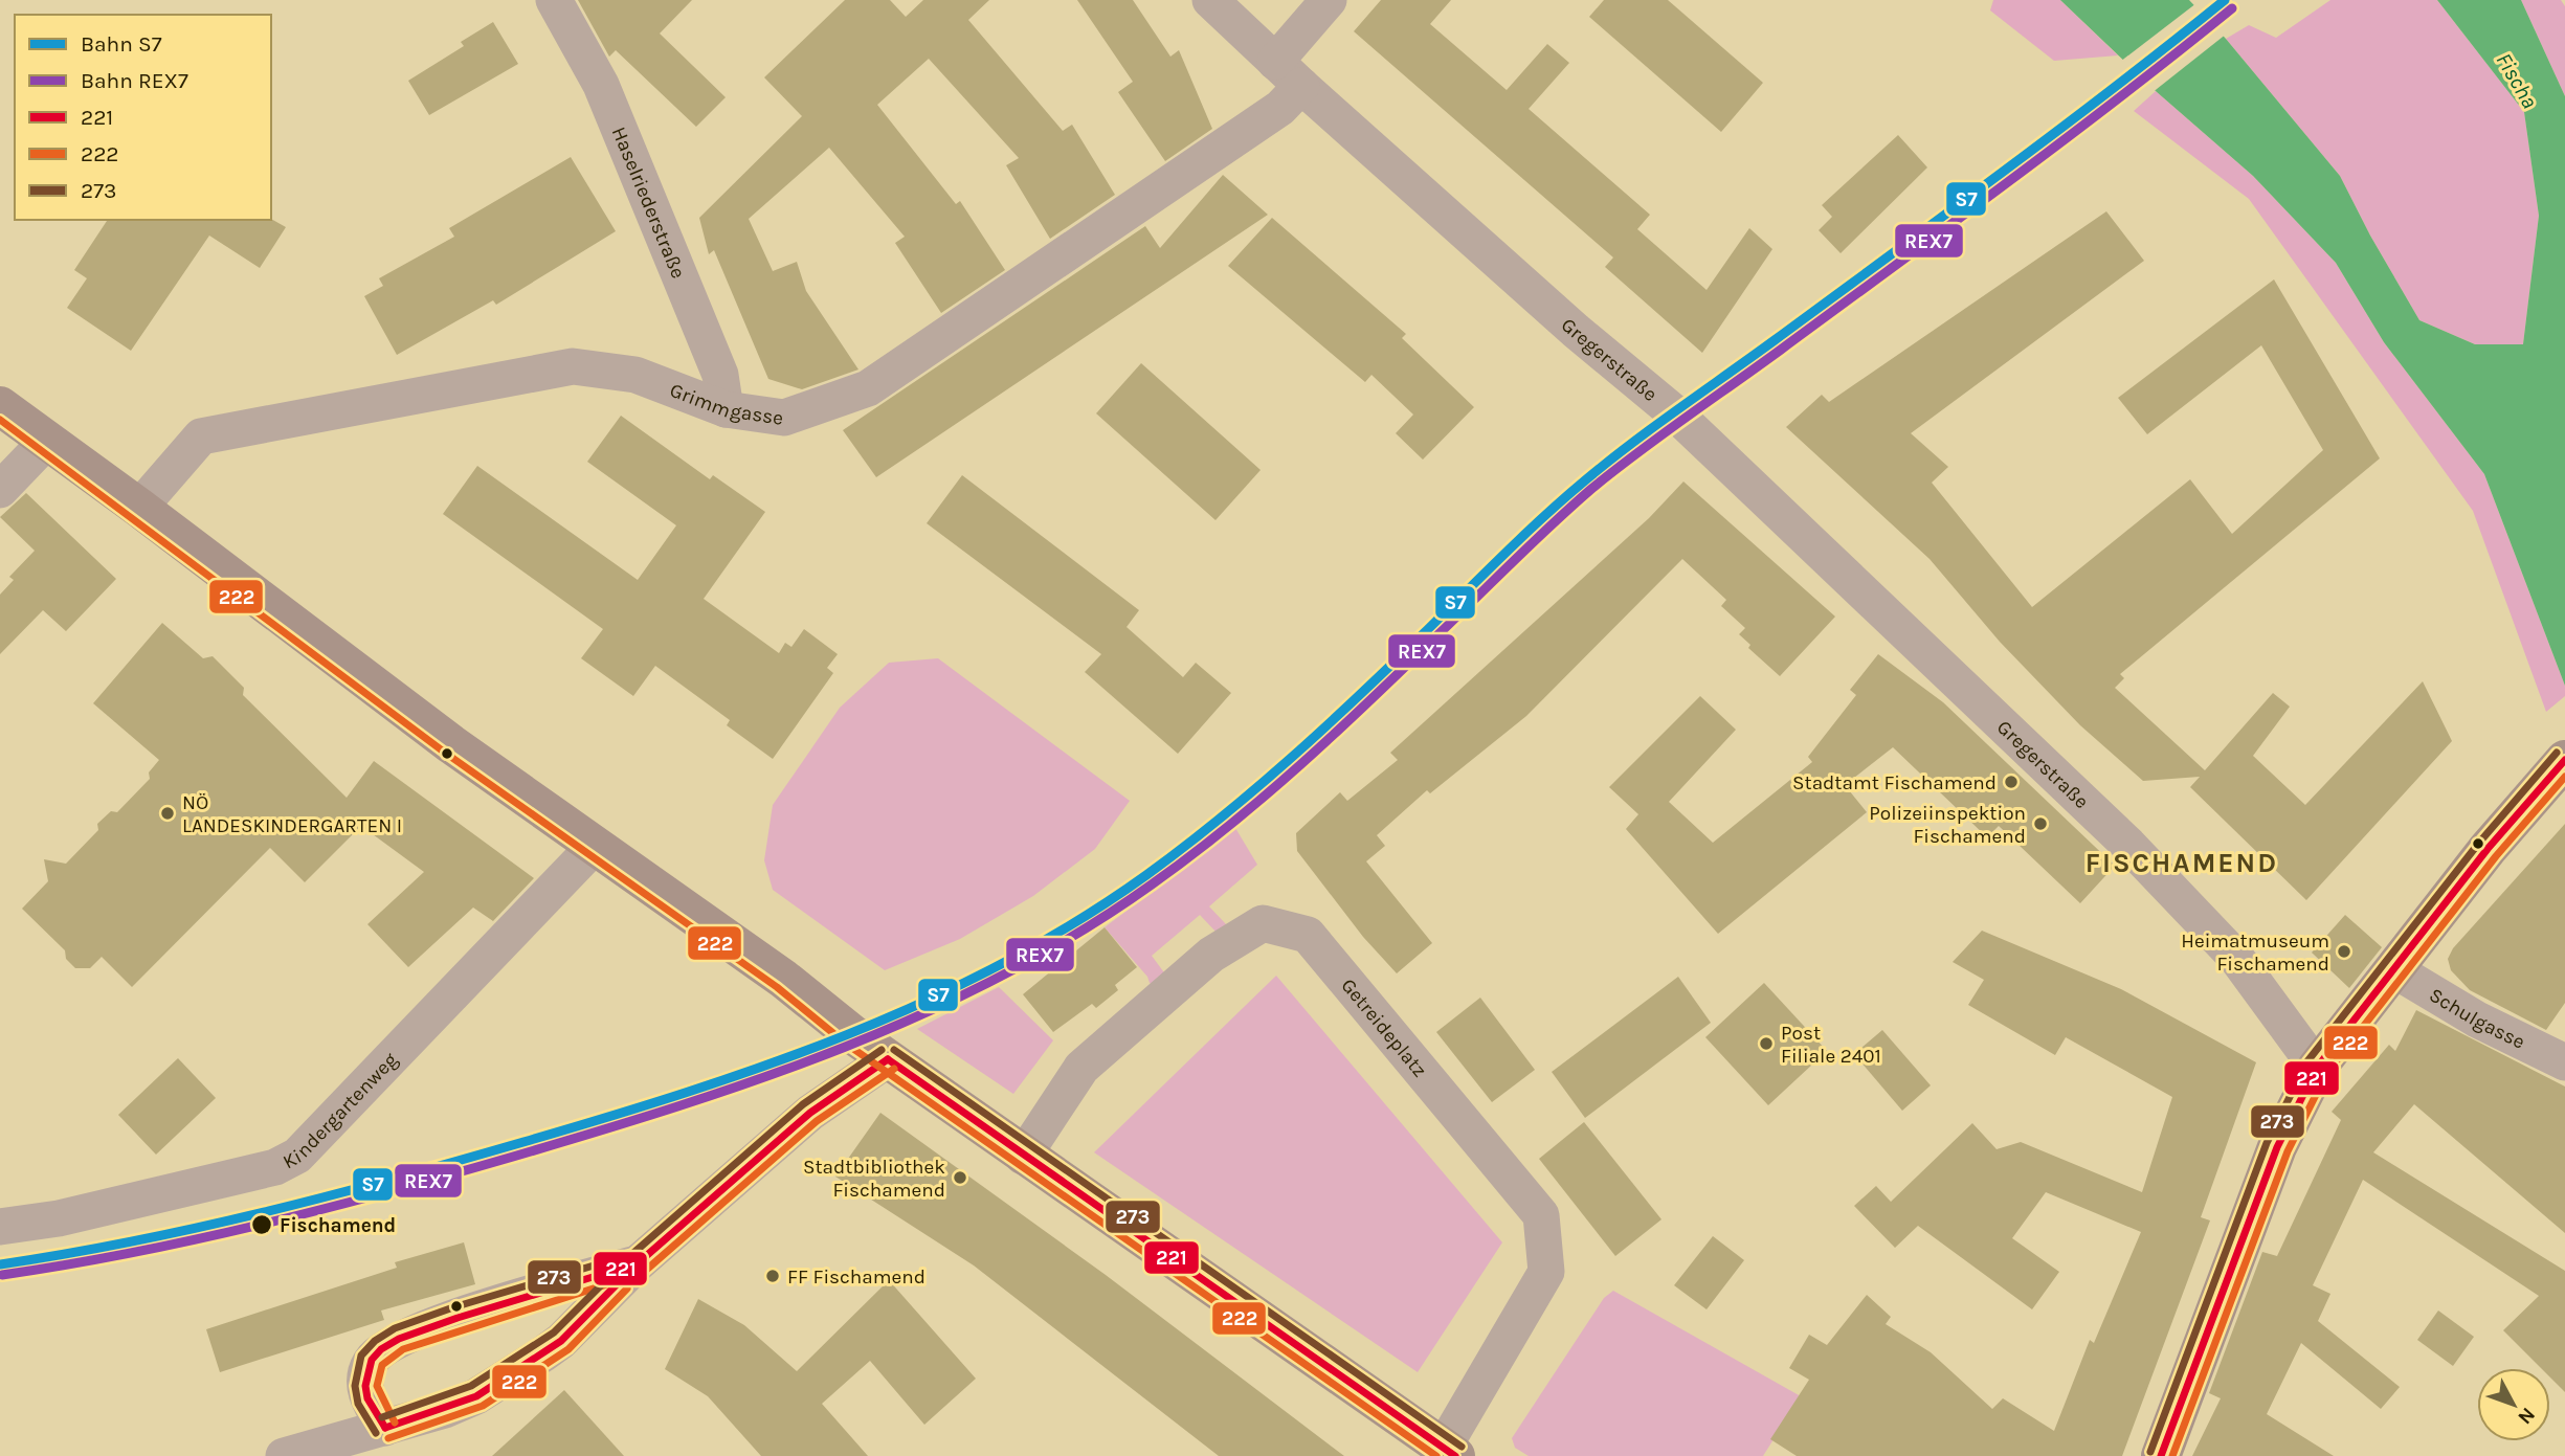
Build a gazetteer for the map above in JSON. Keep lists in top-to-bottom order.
{
  "streets": {
    "street": [
      "Haselriederstraße",
      "Gregerstraße",
      "Grimmgasse",
      "Schulgasse",
      "Getreideplatz",
      "Kindergartenweg"
    ]
  },
  "crossings": [
    ["Haselriederstraße", "Grimmgasse"],
    ["Gregerstraße", "Grimmgasse"]
  ],
  "districts": ["FISCHAMEND"],
  "water": ["Fischa"],
  "places": [
    "Stadtamt Fischamend",
    "NÖ LANDESKINDERGARTEN I",
    "Polizeiinspektion Fischamend",
    "Heimatmuseum Fischamend",
    "Post Filiale 2401",
    "Stadtbibliothek Fischamend",
    "Fischamend",
    "FF Fischamend"
  ],
  "lines": [
    "rail line S7",
    "rail line REX7",
    "transit line 222",
    "transit line 273",
    "transit line 221"
  ],
  "legend": [
    "Bahn S7",
    "Bahn REX7",
    "221",
    "222",
    "273"
  ],
  "north": "bottom right"
}
